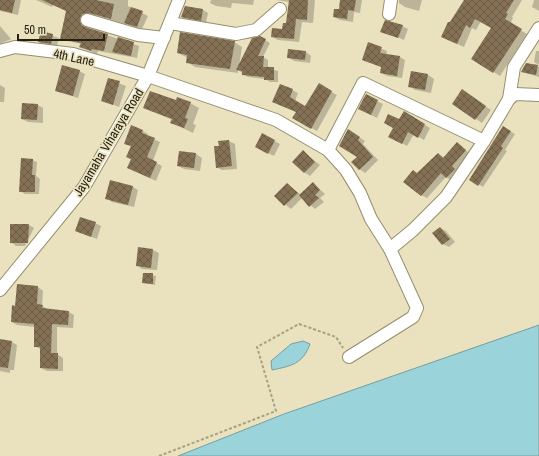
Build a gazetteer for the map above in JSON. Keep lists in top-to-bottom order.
{
  "streets": {
    "street": ["4th Lane", "Jayamaha Viharaya Road"]
  },
  "crossings": [
    ["4th Lane", "Jayamaha Viharaya Road"]
  ],
  "scale_bar": "50 m"
}
